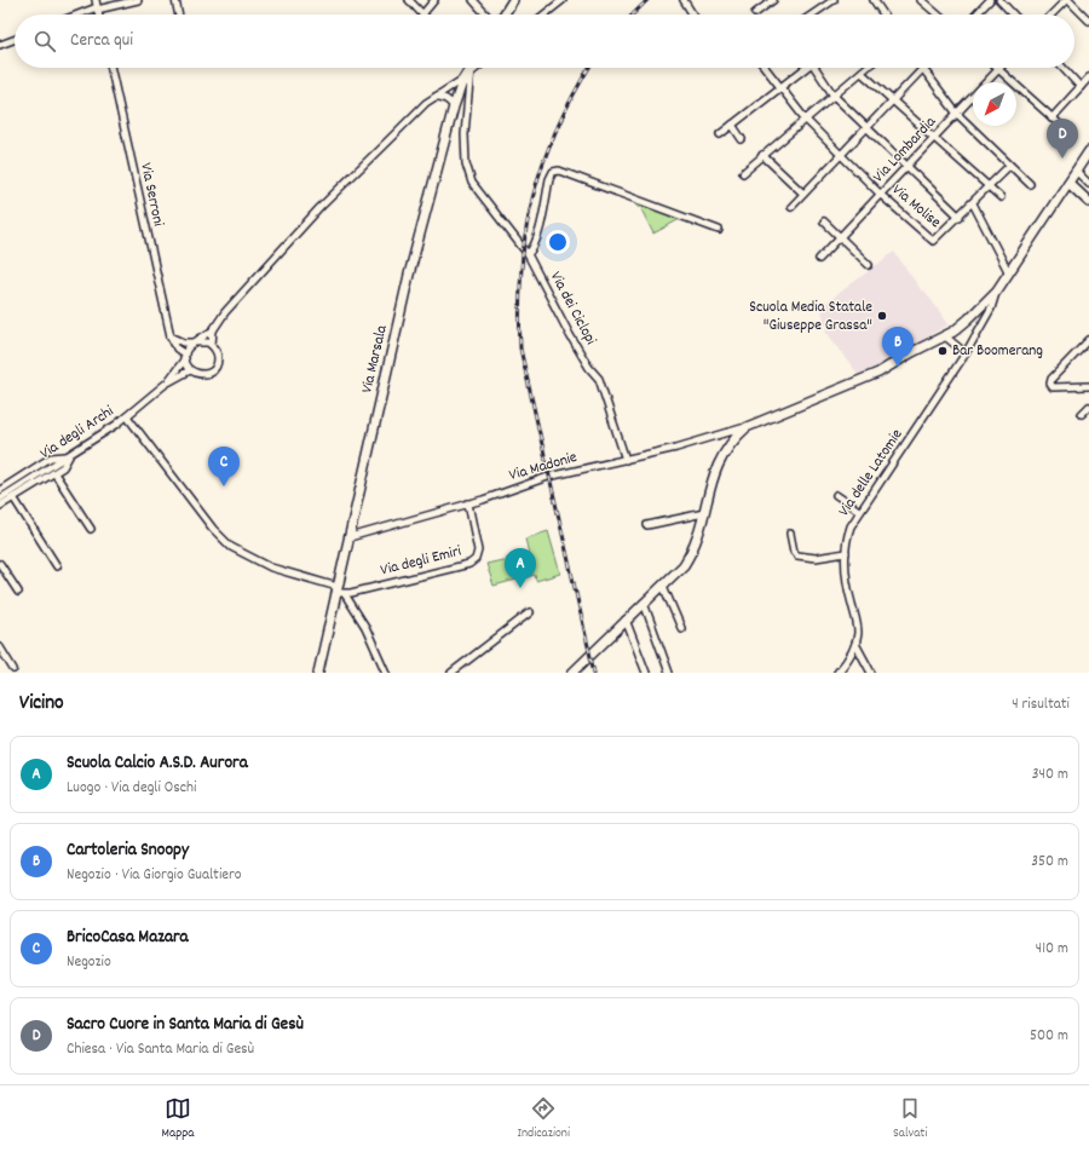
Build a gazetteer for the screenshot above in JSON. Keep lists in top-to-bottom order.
{
  "streets": {
    "street": [
      "Via Lombardia",
      "Via Serroni",
      "Via Molise",
      "Via dei Ciclopi",
      "Via Marsala",
      "Via degli Archi",
      "Via Madonie",
      "Via delle Latomie",
      "Via degli Emiri"
    ]
  },
  "crossings": [
    ["Via Lombardia", "Via Molise"],
    ["Via Serroni", "Via degli Archi"],
    ["Via dei Ciclopi", "Via Madonie"],
    ["Via Marsala", "Via Madonie"],
    ["Via Marsala", "Via degli Emiri"],
    ["Via Madonie", "Via degli Emiri"]
  ],
  "places": ["Scuola Media Statale \"Giuseppe Grassa\"", "Bar Boomerang"],
  "north": "bottom left",
  "page": {
    "search": "Cerca qui",
    "pins": [
      "D",
      "B",
      "C",
      "A"
    ],
    "heading": ["Vicino", "4 risultati"],
    "list": [
      {
        "mark": "A",
        "name": "Scuola Calcio A.S.D. Aurora",
        "note": "Luogo · Via degli Oschi",
        "value": "340 m"
      },
      {
        "mark": "B",
        "name": "Cartoleria Snoopy",
        "note": "Negozio · Via Giorgio Gualtiero",
        "value": "350 m"
      },
      {
        "mark": "C",
        "name": "BricoCasa Mazara",
        "note": "Negozio",
        "value": "410 m"
      },
      {
        "mark": "D",
        "name": "Sacro Cuore in Santa Maria di Gesù",
        "note": "Chiesa · Via Santa Maria di Gesù",
        "value": "500 m"
      }
    ],
    "nav": ["Mappa", "Indicazioni", "Salvati"]
  }
}
